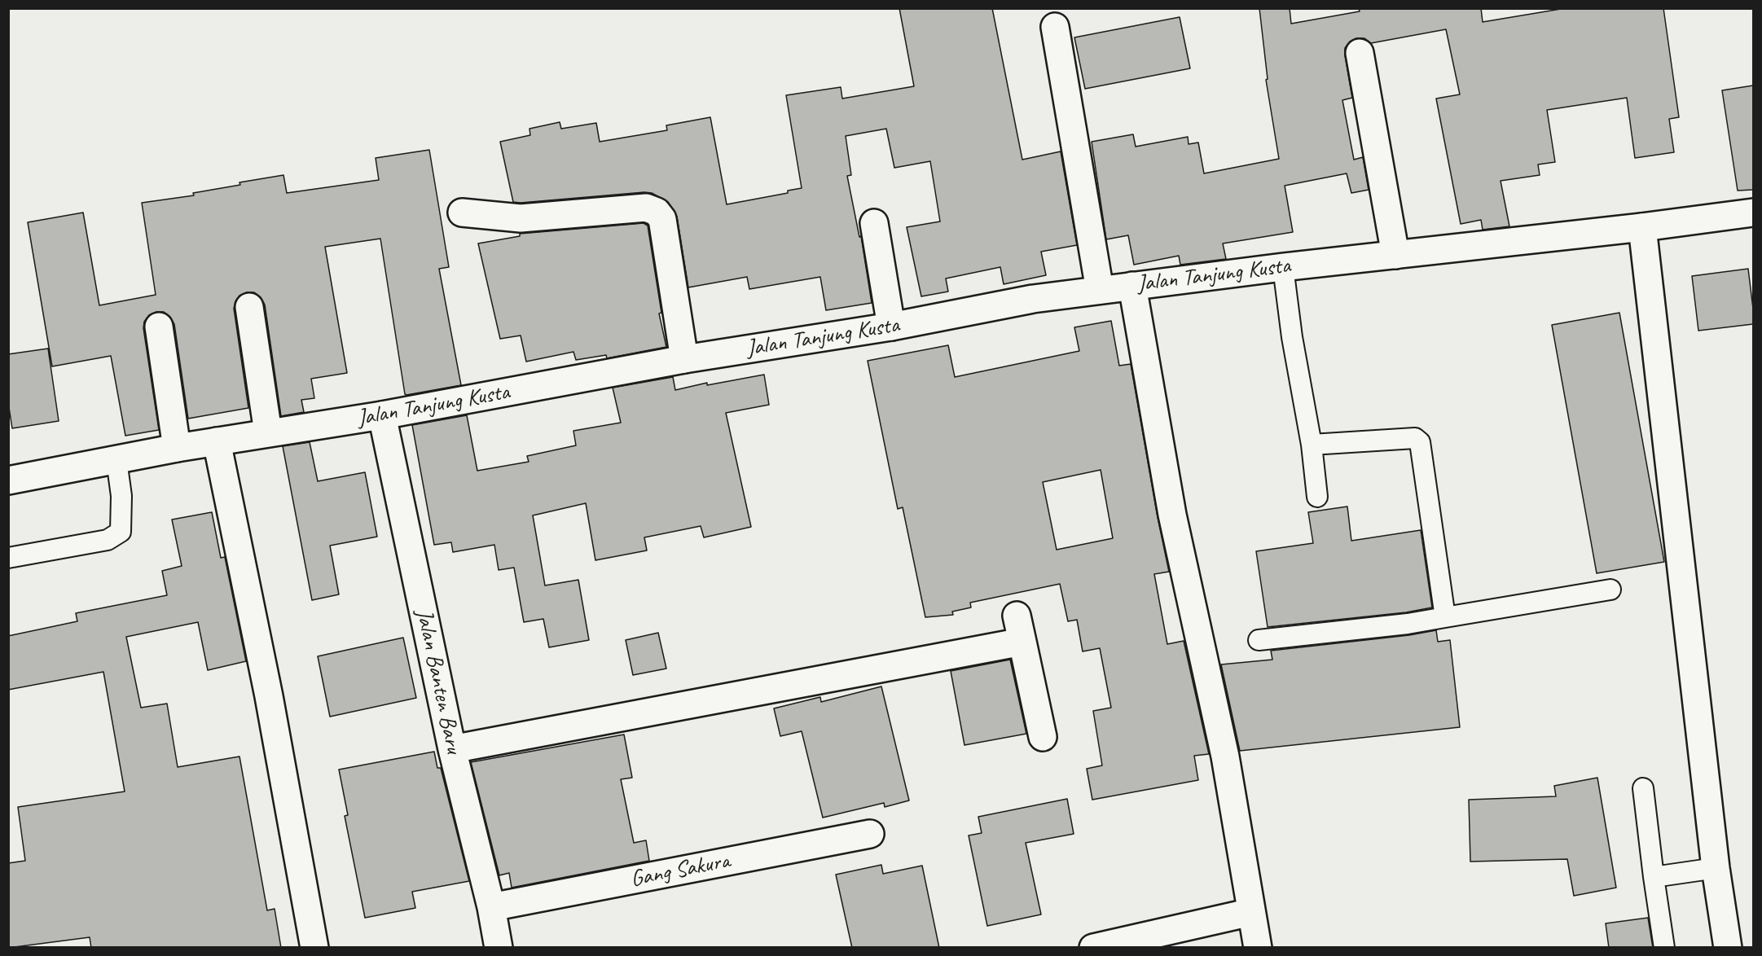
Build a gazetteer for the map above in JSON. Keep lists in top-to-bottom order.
{
  "streets": {
    "street": ["Jalan Tanjung Kusta", "Jalan Banten Baru", "Gang Sakura"]
  },
  "crossings": [
    ["Jalan Tanjung Kusta", "Jalan Banten Baru"],
    ["Jalan Banten Baru", "Gang Sakura"]
  ]
}
